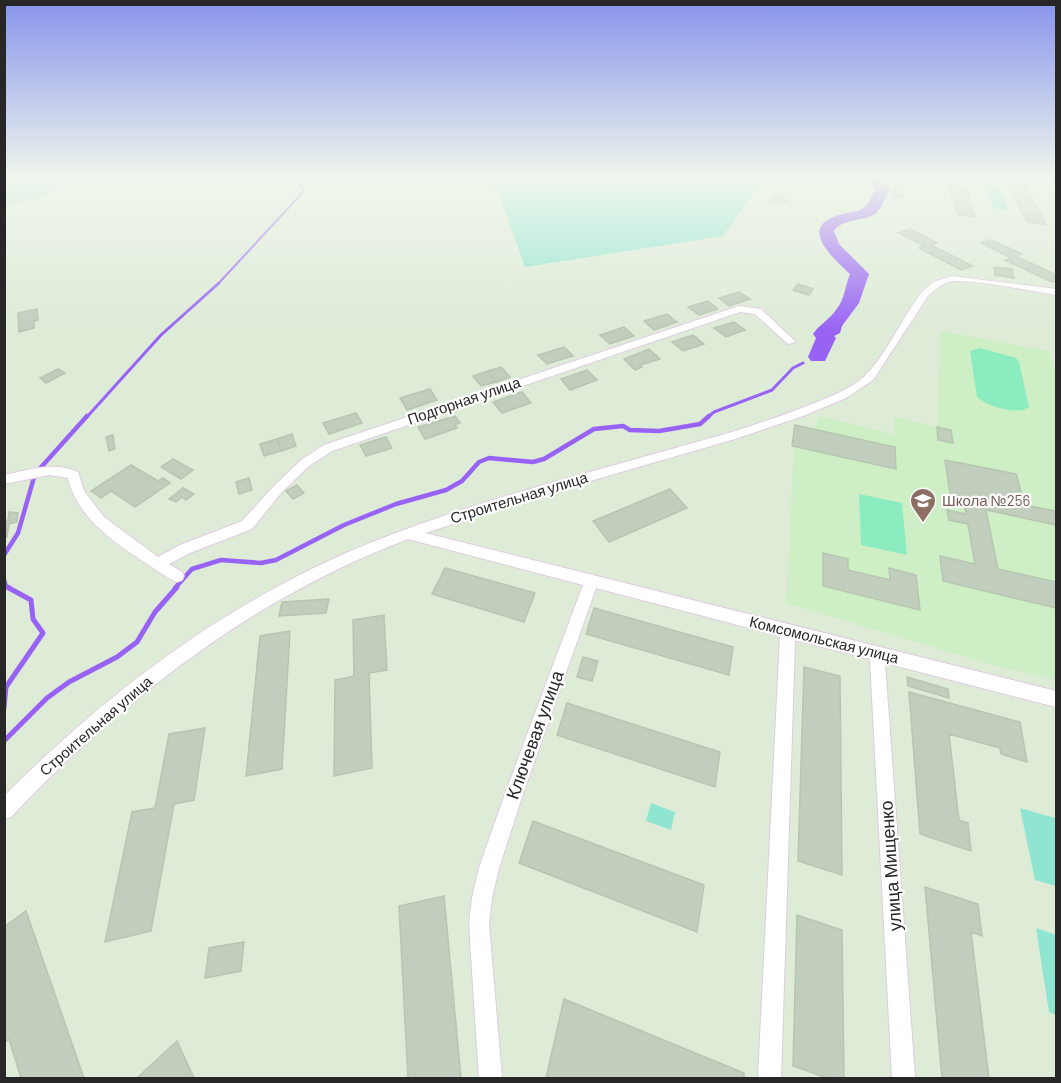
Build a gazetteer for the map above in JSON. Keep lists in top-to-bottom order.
{
  "streets": {
    "street": [
      "Подгорная улица",
      "Строительная улица",
      "Комсомольская улица",
      "Ключевая улица",
      "улица Мищенко"
    ]
  },
  "crossings": [
    ["Комсомольская улица", "Ключевая улица"],
    ["Комсомольская улица", "улица Мищенко"]
  ],
  "places": {
    "school or university": ["Школа №256"]
  }
}
